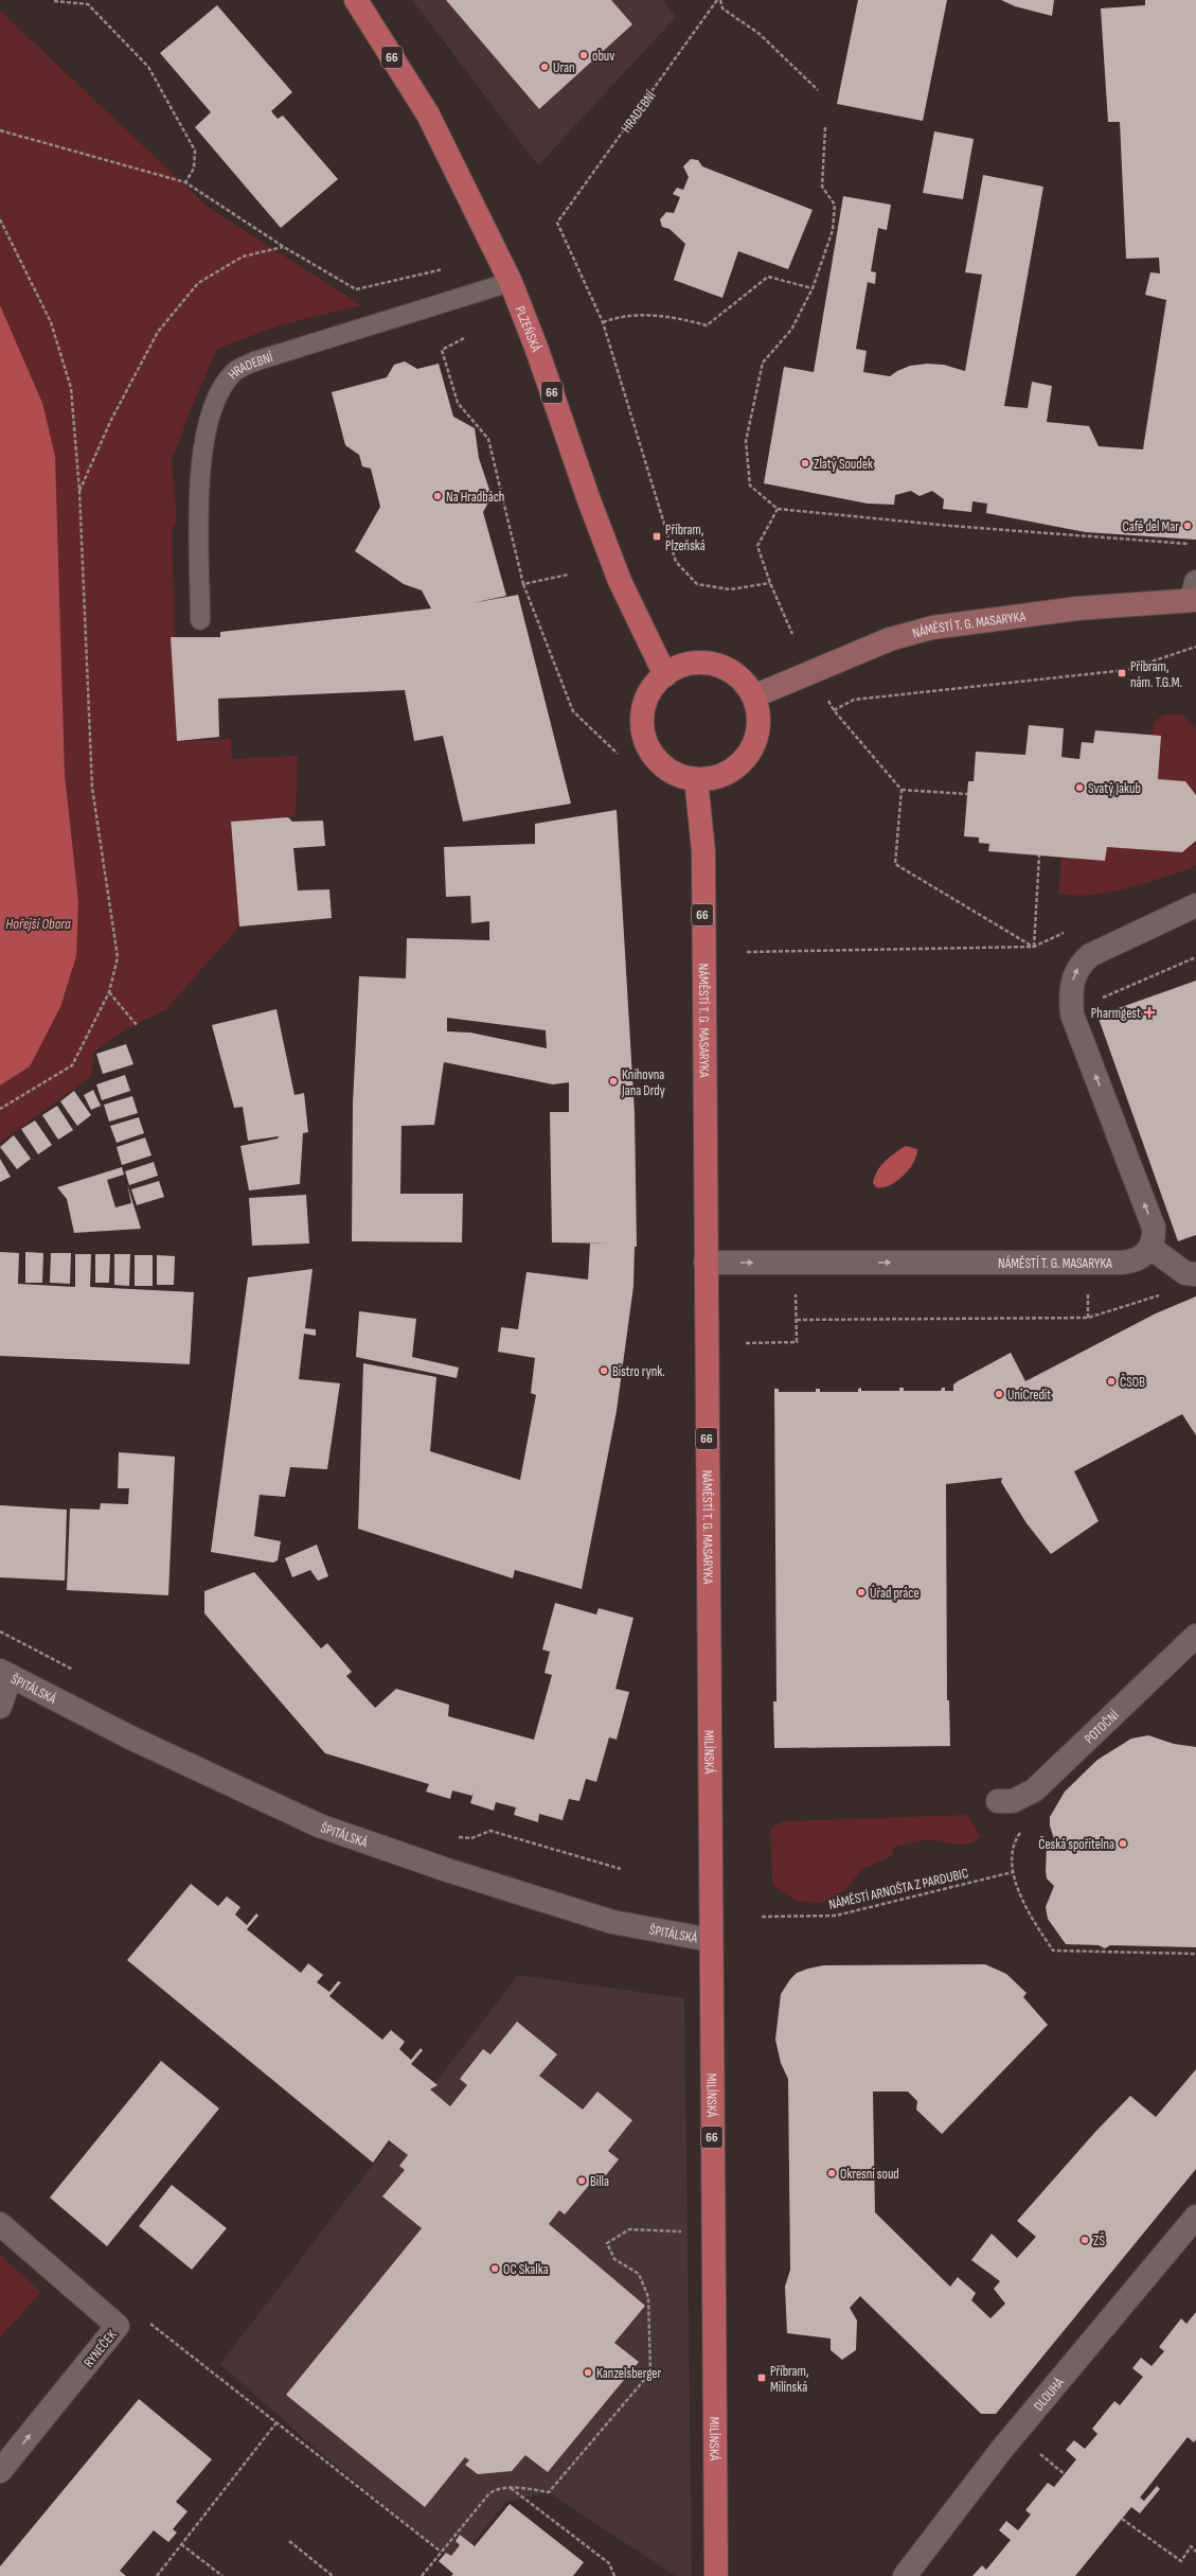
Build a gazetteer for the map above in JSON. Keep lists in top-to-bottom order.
{
  "streets": {
    "main road": [
      "66",
      "PLZEŇSKÁ",
      "NÁMĚSTÍ T. G. MASARYKA",
      "MILÍNSKÁ"
    ],
    "street": [
      "ŠPITÁLSKÁ",
      "POTOČNÍ",
      "RYNEČEK",
      "DLOUHÁ"
    ],
    "lane": ["HRADEBNÍ"],
    "path": ["NÁMĚSTÍ ARNOŠTA Z PARDUBIC"]
  },
  "crossings": [
    ["HRADEBNÍ", "PLZEŇSKÁ"],
    ["PLZEŇSKÁ", "NÁMĚSTÍ T. G. MASARYKA"],
    ["NÁMĚSTÍ T. G. MASARYKA", "MILÍNSKÁ"],
    ["ŠPITÁLSKÁ", "MILÍNSKÁ"]
  ],
  "water": ["Hořejší Obora"],
  "places": {
    "other": [
      "obuv",
      "Uran",
      "Zlatý Soudek",
      "Na Hradbách",
      "Café del Mar",
      "Svatý Jakub",
      "Knihovna Jana Drdy",
      "Bistro rynk.",
      "ČSOB",
      "UniCredit",
      "Úřad práce",
      "Česká spořitelna",
      "Okresní soud",
      "Billa",
      "ZŠ",
      "OC Skalka",
      "Kanzelsberger"
    ],
    "transit": ["Příbram, Plzeňská", "Příbram, nám. T.G.M.", "Příbram, Milínská"],
    "health": ["Pharmgest"]
  }
}
